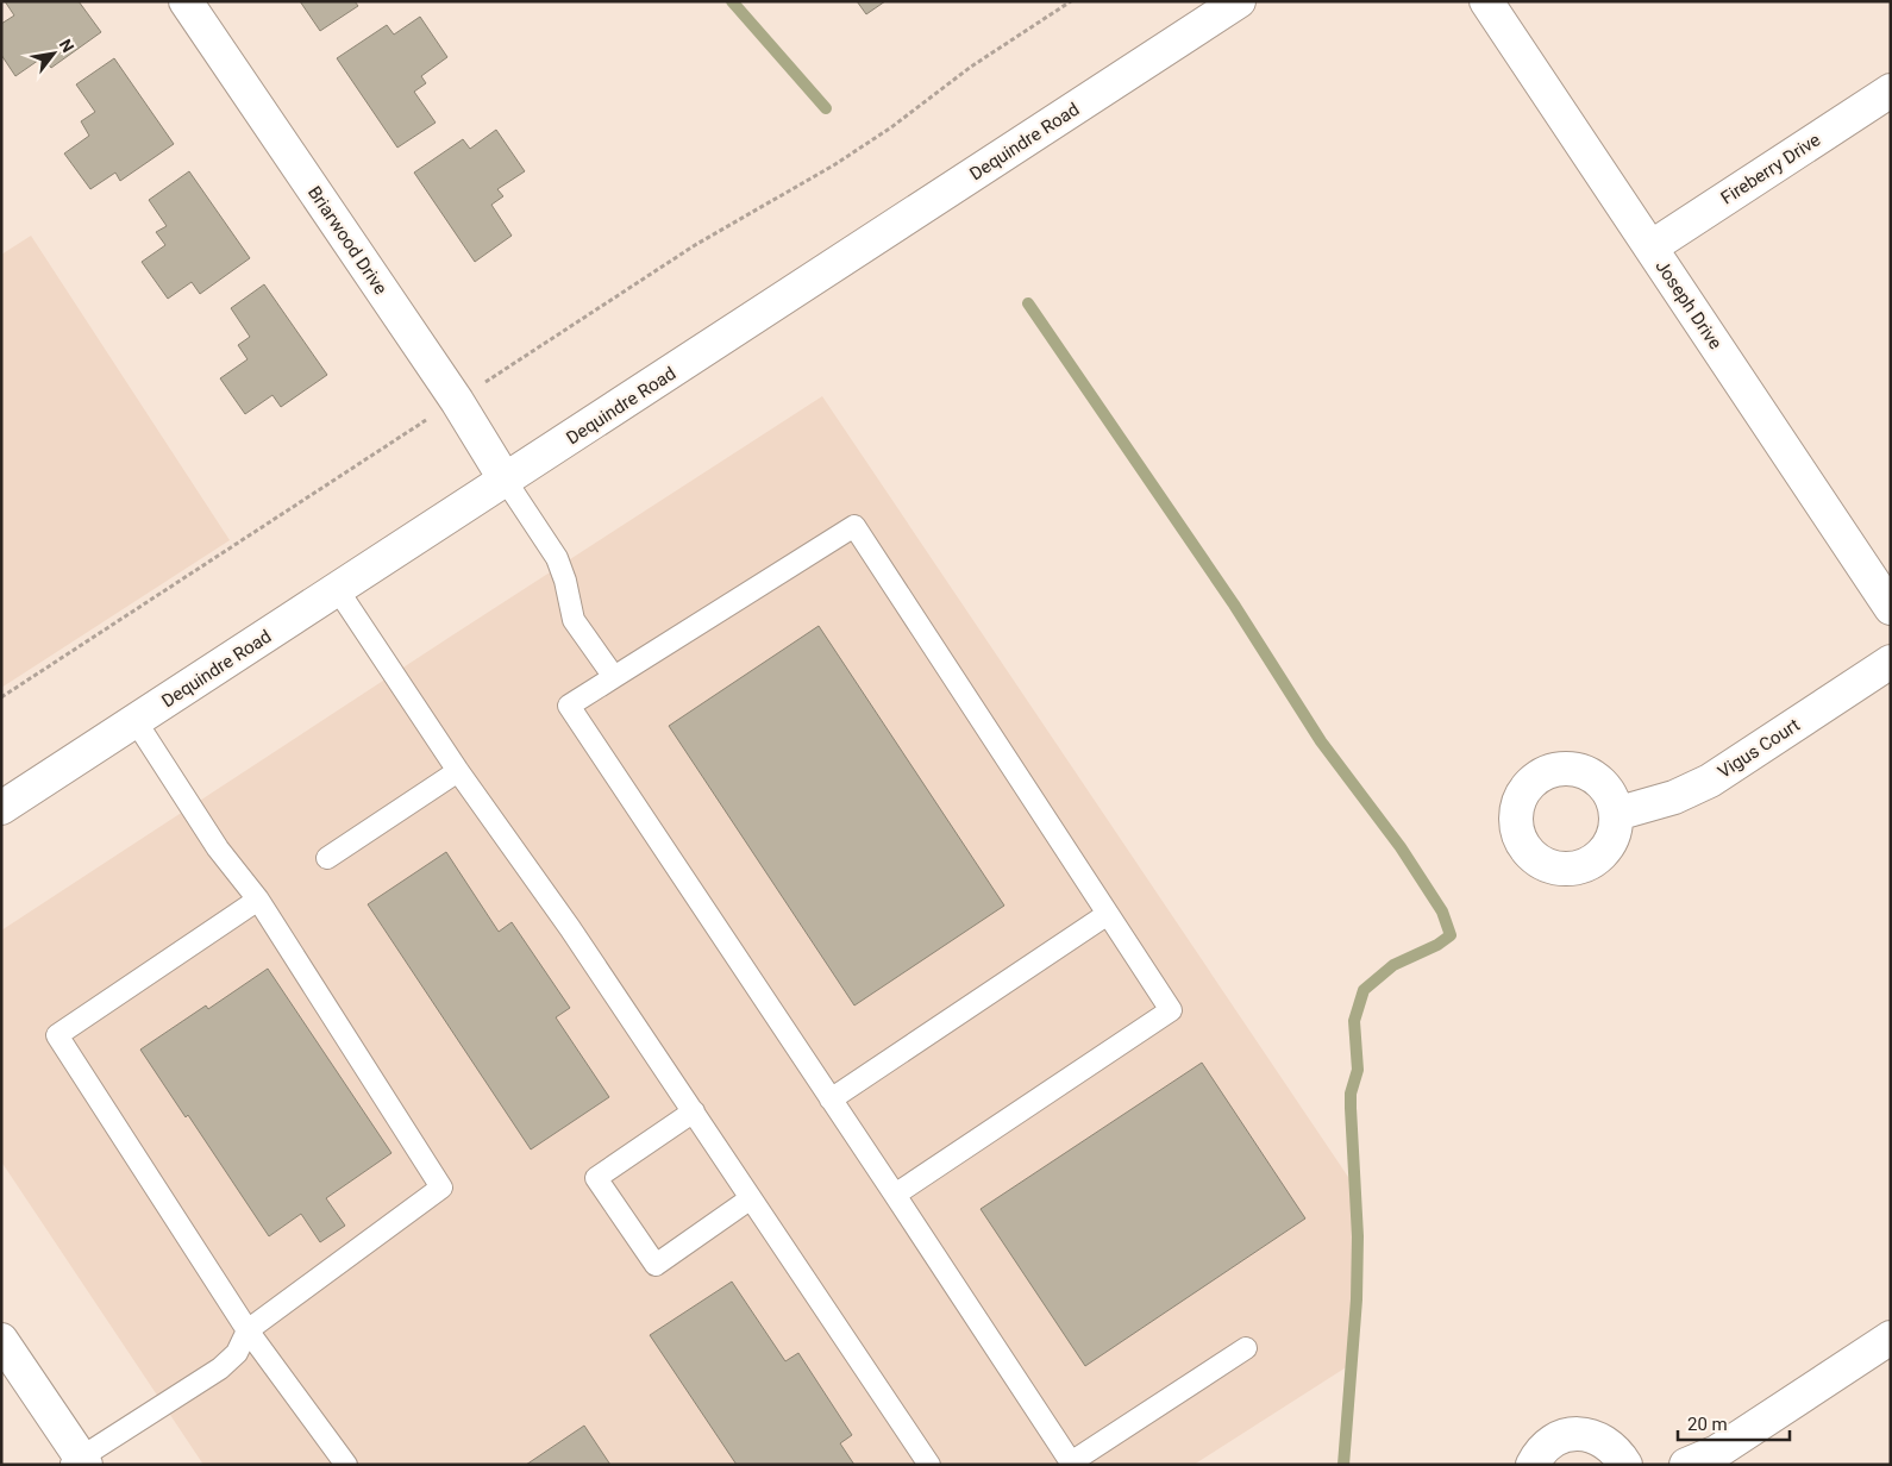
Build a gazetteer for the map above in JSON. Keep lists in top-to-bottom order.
{
  "streets": {
    "street": [
      "Dequindre Road",
      "Fireberry Drive",
      "Briarwood Drive",
      "Joseph Drive",
      "Vigus Court"
    ]
  },
  "crossings": [
    ["Dequindre Road", "Briarwood Drive"],
    ["Fireberry Drive", "Joseph Drive"]
  ],
  "scale_bar": "20 m",
  "north": "top right"
}
